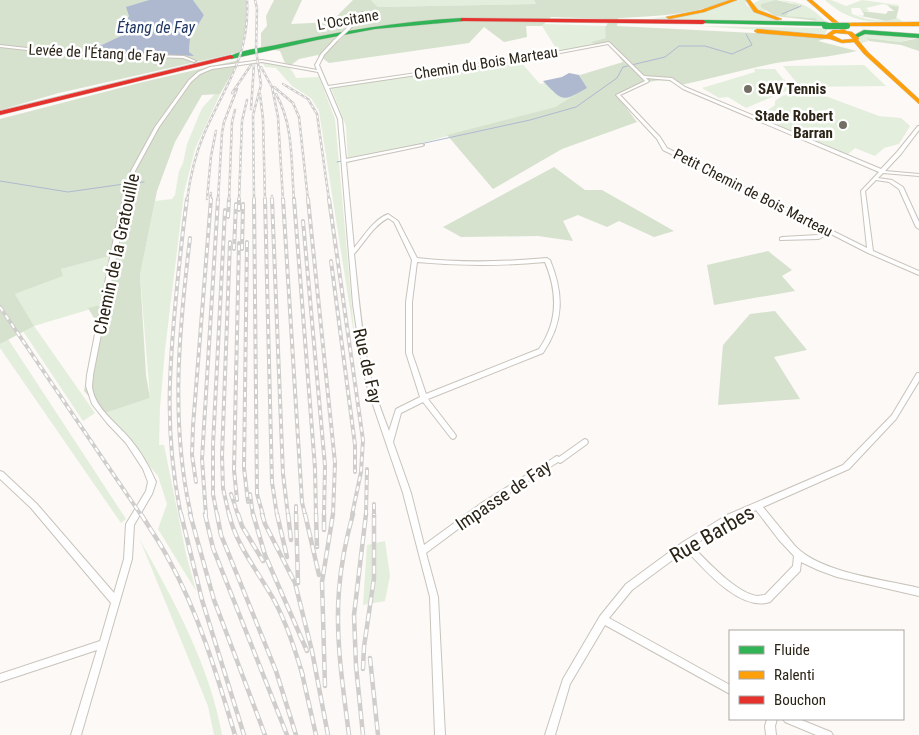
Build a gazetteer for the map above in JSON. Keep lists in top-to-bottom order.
{
  "streets": {
    "main road": ["L'Occitane"],
    "street": [
      "Levée de l'Étang de Fay",
      "Chemin du Bois Marteau",
      "Petit Chemin de Bois Marteau",
      "Chemin de la Gratouille",
      "Rue de Fay",
      "Impasse de Fay",
      "Rue Barbes"
    ]
  },
  "crossings": [
    ["Chemin du Bois Marteau", "Petit Chemin de Bois Marteau"],
    ["Chemin du Bois Marteau", "Rue de Fay"],
    ["Chemin de la Gratouille", "Rue de Fay"],
    ["Rue de Fay", "Impasse de Fay"]
  ],
  "water": ["Étang de Fay"],
  "places": ["SAV Tennis", "Stade Robert Barran"],
  "legend": ["Fluide", "Ralenti", "Bouchon"]
}
